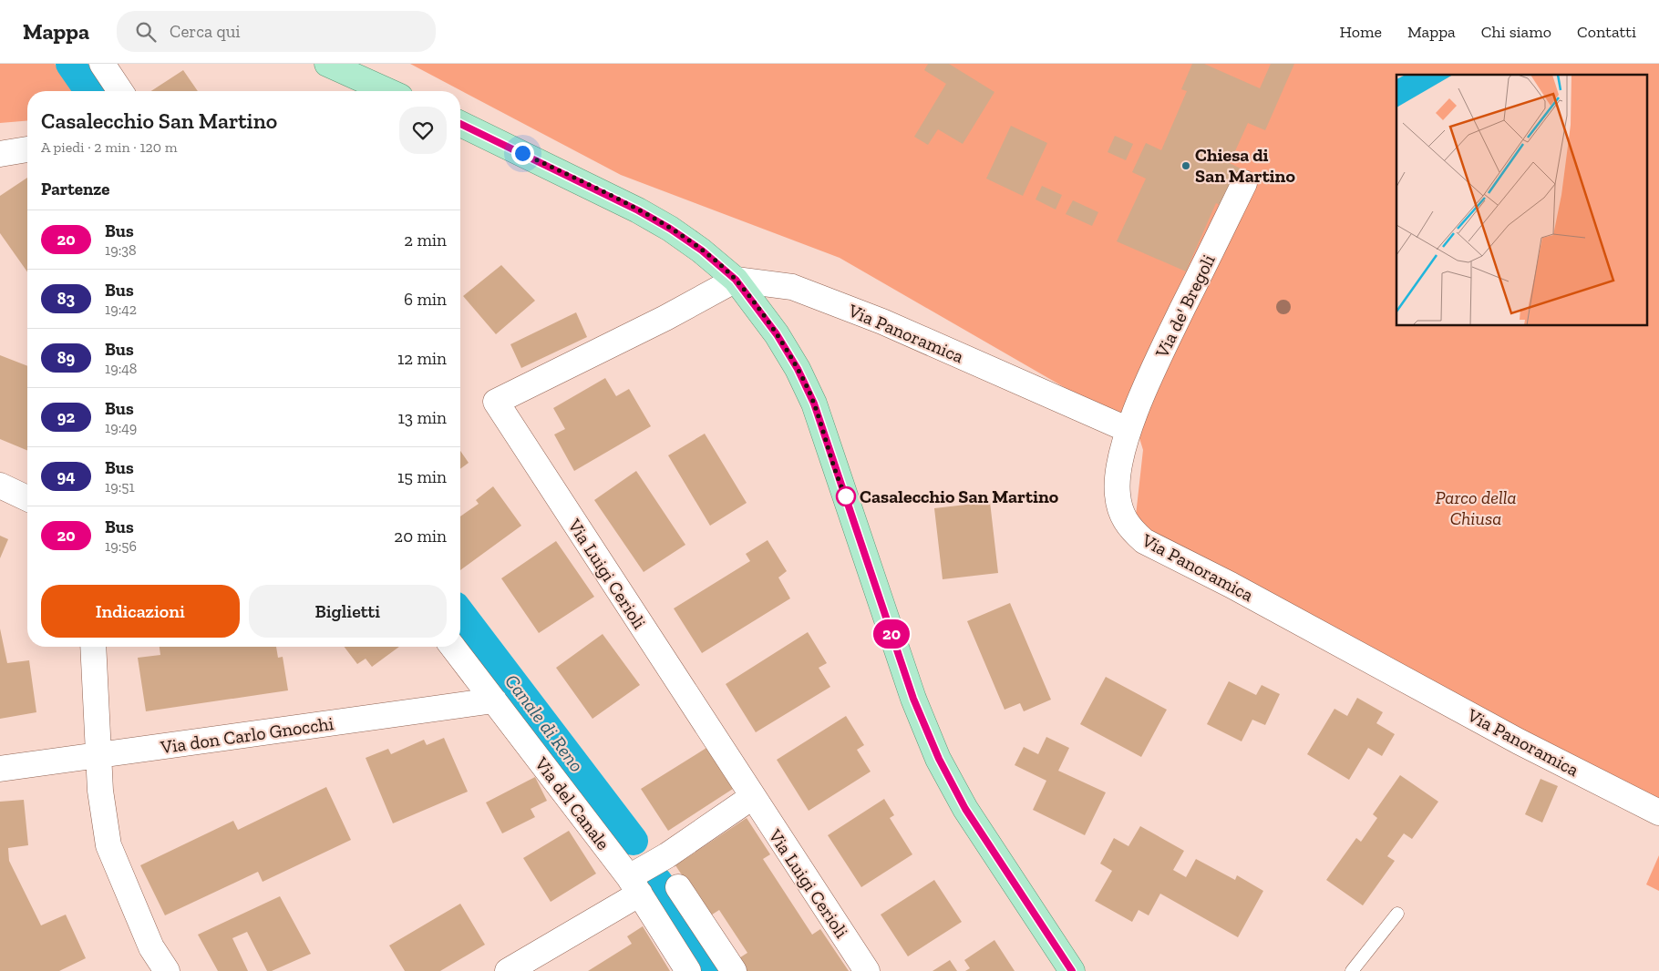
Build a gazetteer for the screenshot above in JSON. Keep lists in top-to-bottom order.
{
  "streets": {
    "street": [
      "Via de' Bregoli",
      "Via Panoramica",
      "Via Luigi Cerioli",
      "Via don Carlo Gnocchi",
      "Via del Canale"
    ]
  },
  "crossings": [
    ["Via de' Bregoli", "Via Panoramica"],
    ["Via Panoramica", "Via Luigi Cerioli"],
    ["Via don Carlo Gnocchi", "Via del Canale"]
  ],
  "water": ["Canale di Reno"],
  "parks": ["Parco della Chiusa"],
  "places": ["Chiesa di San Martino", "Casalecchio San Martino"],
  "lines": ["bus line 20"],
  "page": {
    "header": "Mappa",
    "search": "Cerca qui",
    "nav": [
      "Home",
      "Mappa",
      "Chi siamo",
      "Contatti"
    ],
    "on_map": "20",
    "heading": [
      ["Casalecchio San Martino", "A piedi · 2 min · 120 m"],
      "Partenze"
    ],
    "list": [
      {
        "mark": "20",
        "name": "Bus",
        "note": "19:38",
        "value": "2 min"
      },
      {
        "mark": "83",
        "name": "Bus",
        "note": "19:42",
        "value": "6 min"
      },
      {
        "mark": "89",
        "name": "Bus",
        "note": "19:48",
        "value": "12 min"
      },
      {
        "mark": "92",
        "name": "Bus",
        "note": "19:49",
        "value": "13 min"
      },
      {
        "mark": "94",
        "name": "Bus",
        "note": "19:51",
        "value": "15 min"
      },
      {
        "mark": "20",
        "name": "Bus",
        "note": "19:56",
        "value": "20 min"
      }
    ],
    "buttons": ["Indicazioni", "Biglietti"]
  }
}
